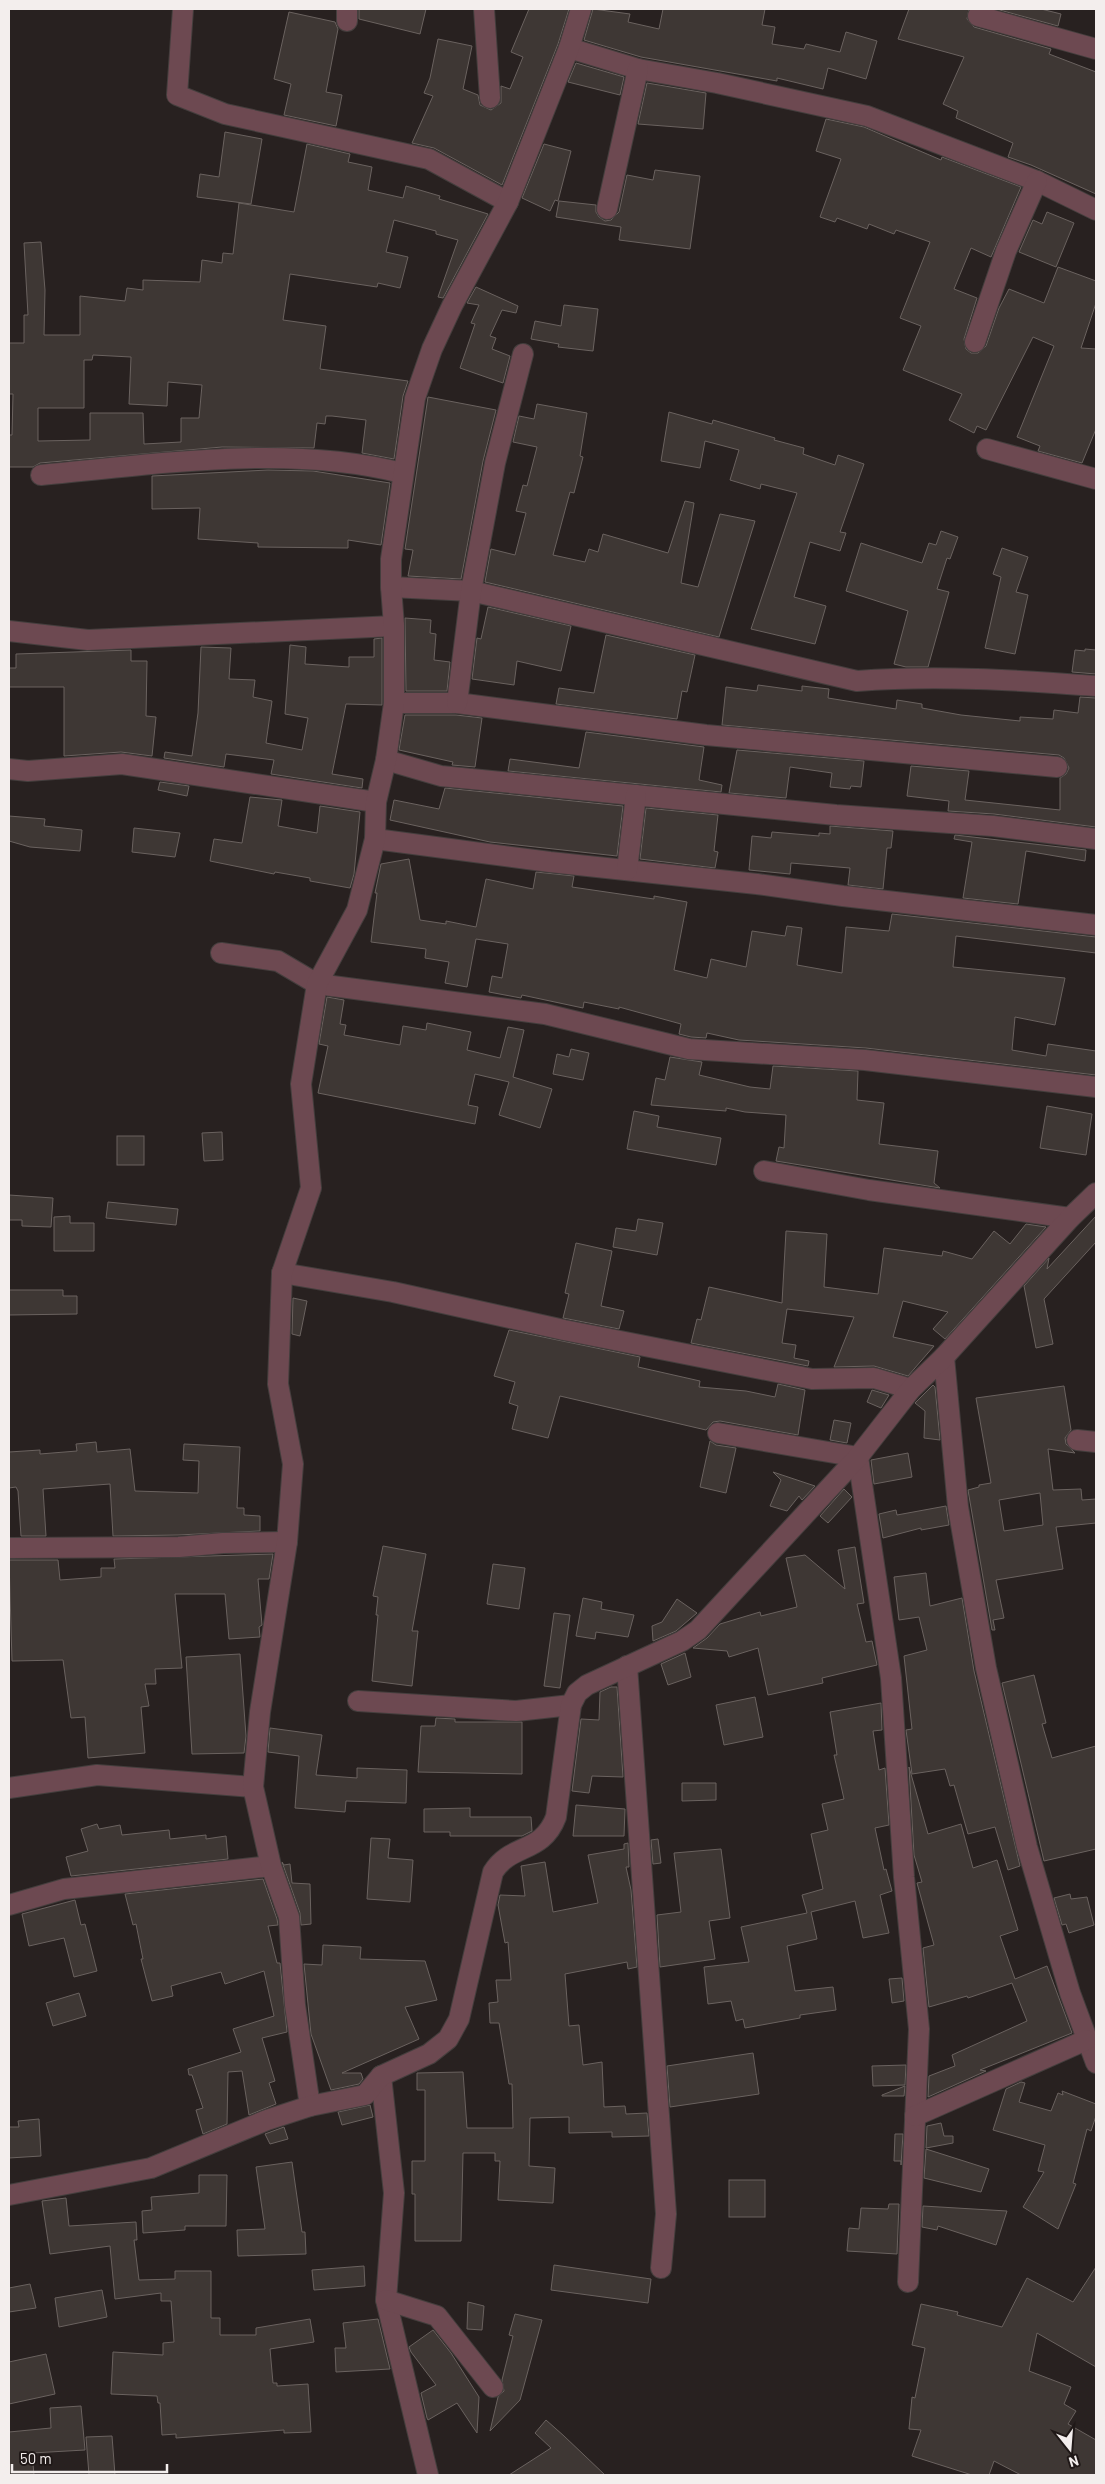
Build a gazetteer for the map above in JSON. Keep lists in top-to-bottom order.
{
  "scale_bar": "50 m",
  "north": "bottom"
}
